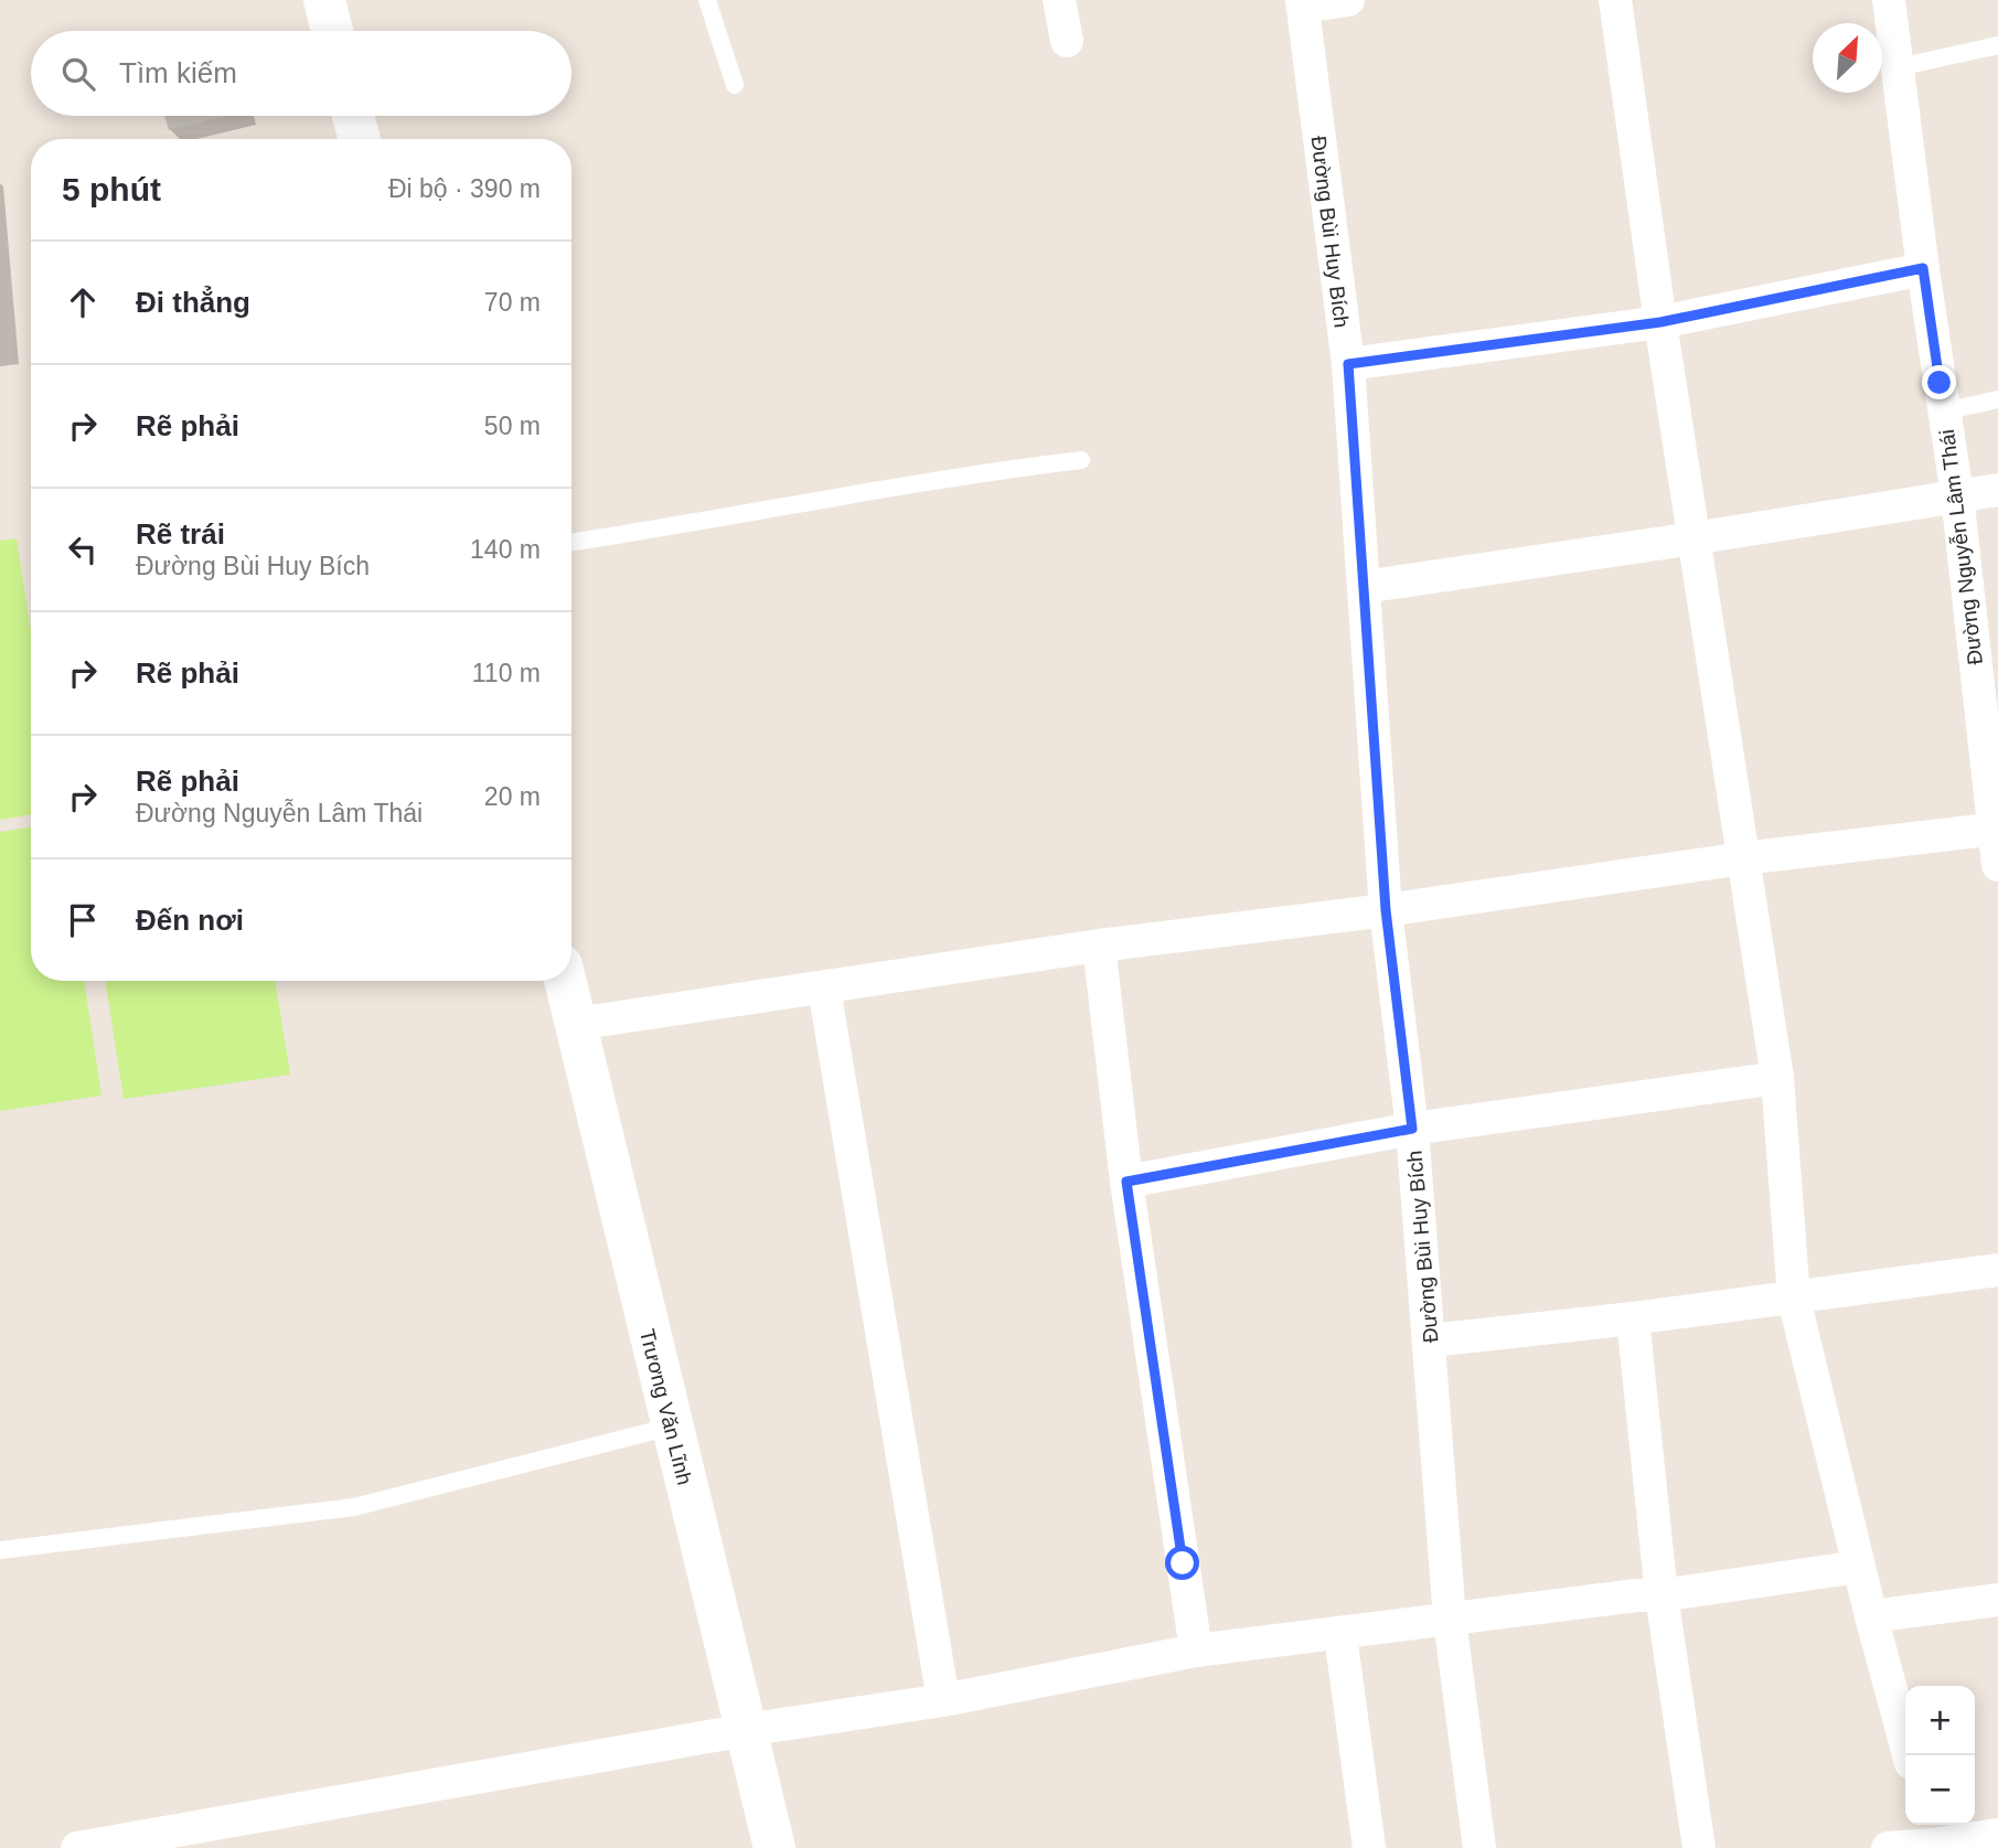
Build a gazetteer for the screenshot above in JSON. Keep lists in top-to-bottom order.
{
  "streets": {
    "street": ["Đường Bùi Huy Bích", "Đường Nguyễn Lâm Thái", "Trương Văn Lĩnh"]
  },
  "north": "top right",
  "page": {
    "search": "Tìm kiếm",
    "heading": ["5 phút", "Đi bộ · 390 m"],
    "list": [
      ["Đi thẳng", "70 m"],
      ["Rẽ phải", "50 m"],
      ["Rẽ trái", "Đường Bùi Huy Bích", "140 m"],
      ["Rẽ phải", "110 m"],
      ["Rẽ phải", "Đường Nguyễn Lâm Thái", "20 m"],
      "Đến nơi"
    ],
    "map_buttons": ["+", "−"]
  }
}
